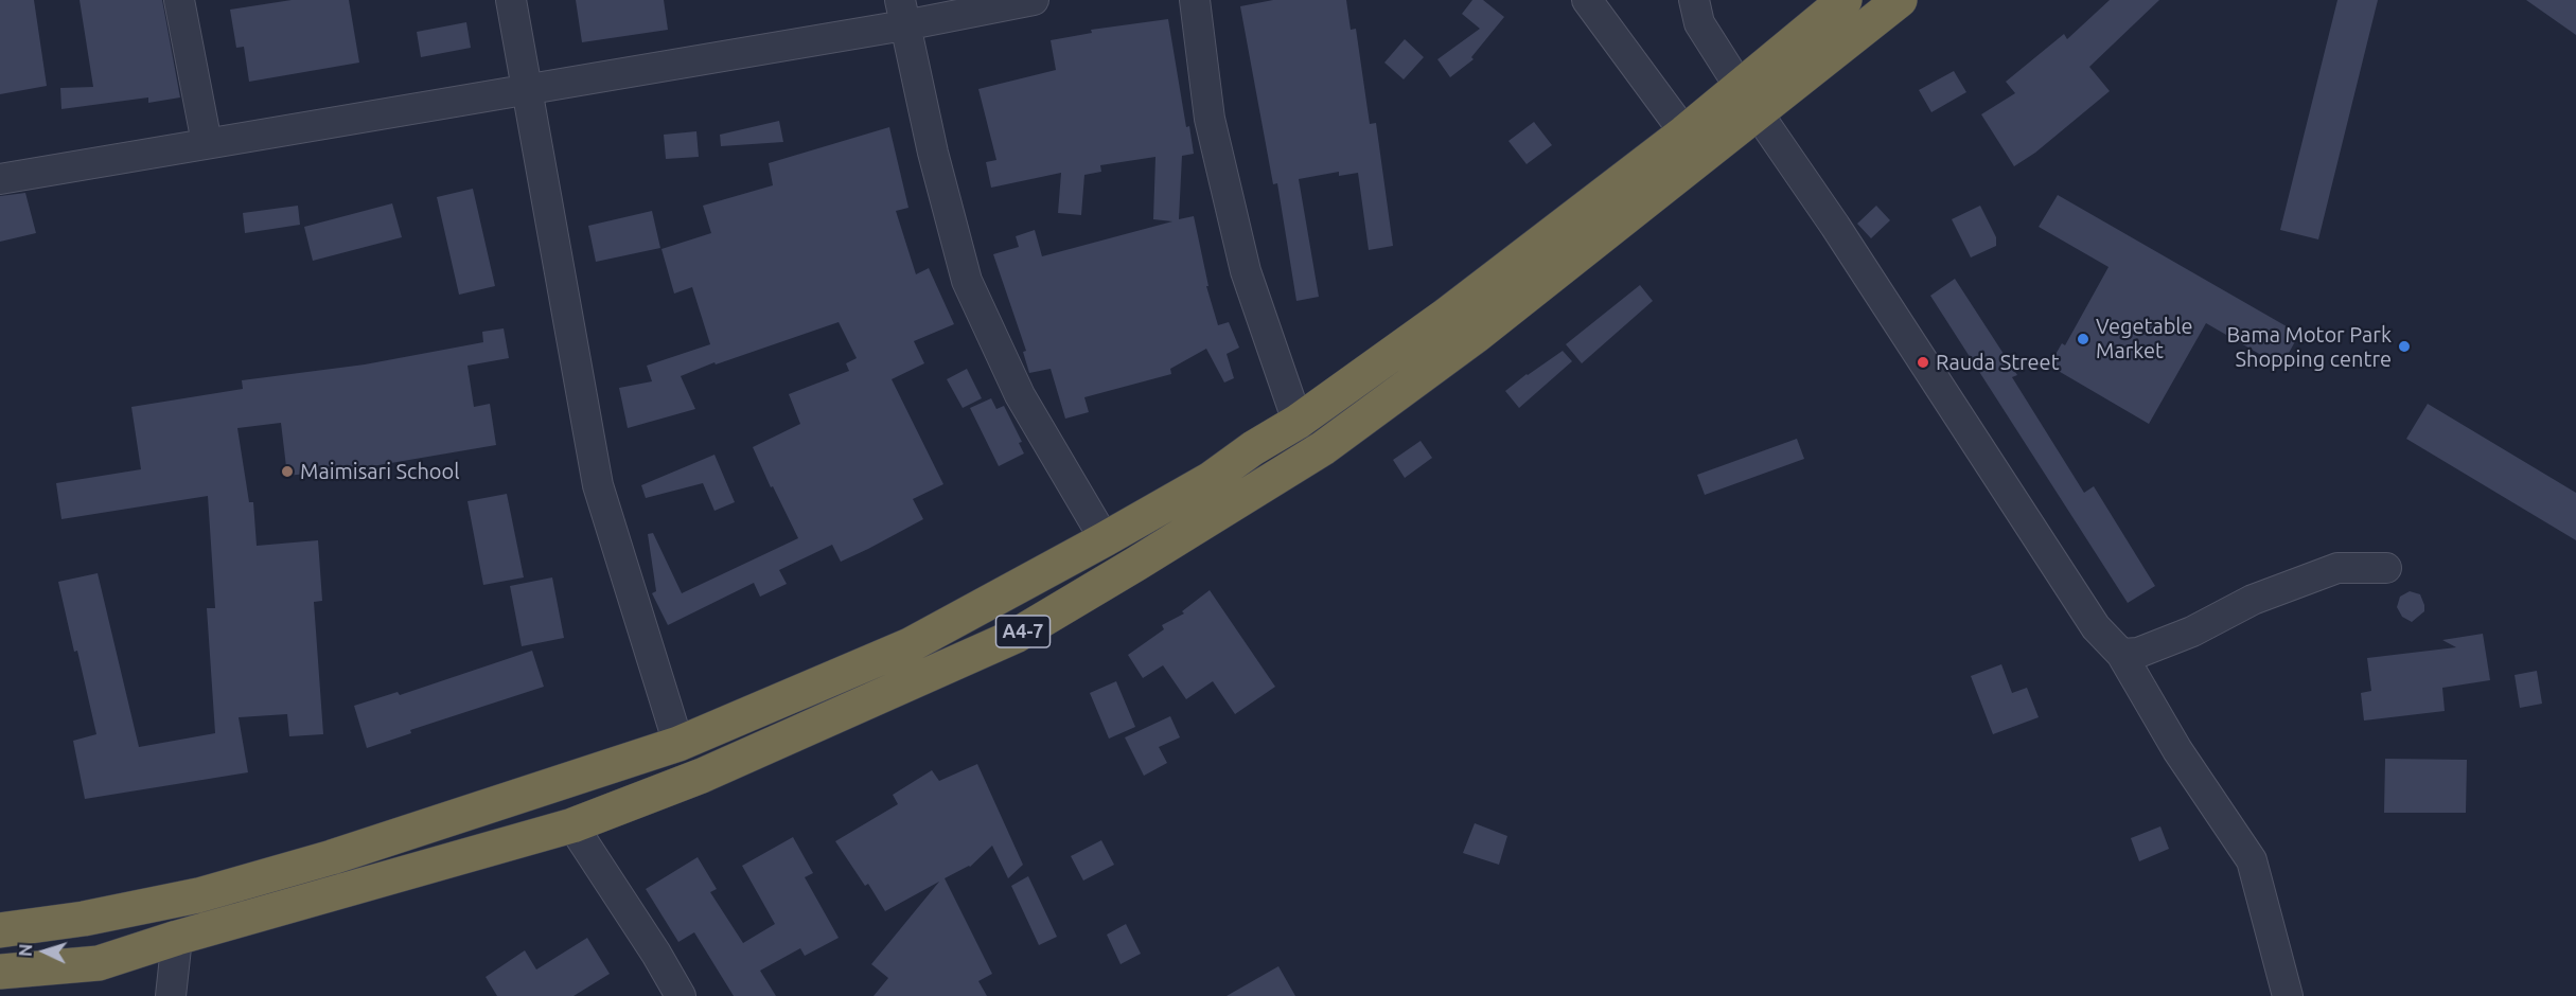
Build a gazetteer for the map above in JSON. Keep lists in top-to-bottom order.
{
  "streets": {
    "highway": ["A4-7"]
  },
  "places": [
    "Vegetable Market",
    "Bama Motor Park Shopping centre",
    "Rauda Street",
    "Maimisari School"
  ],
  "north": "left"
}
